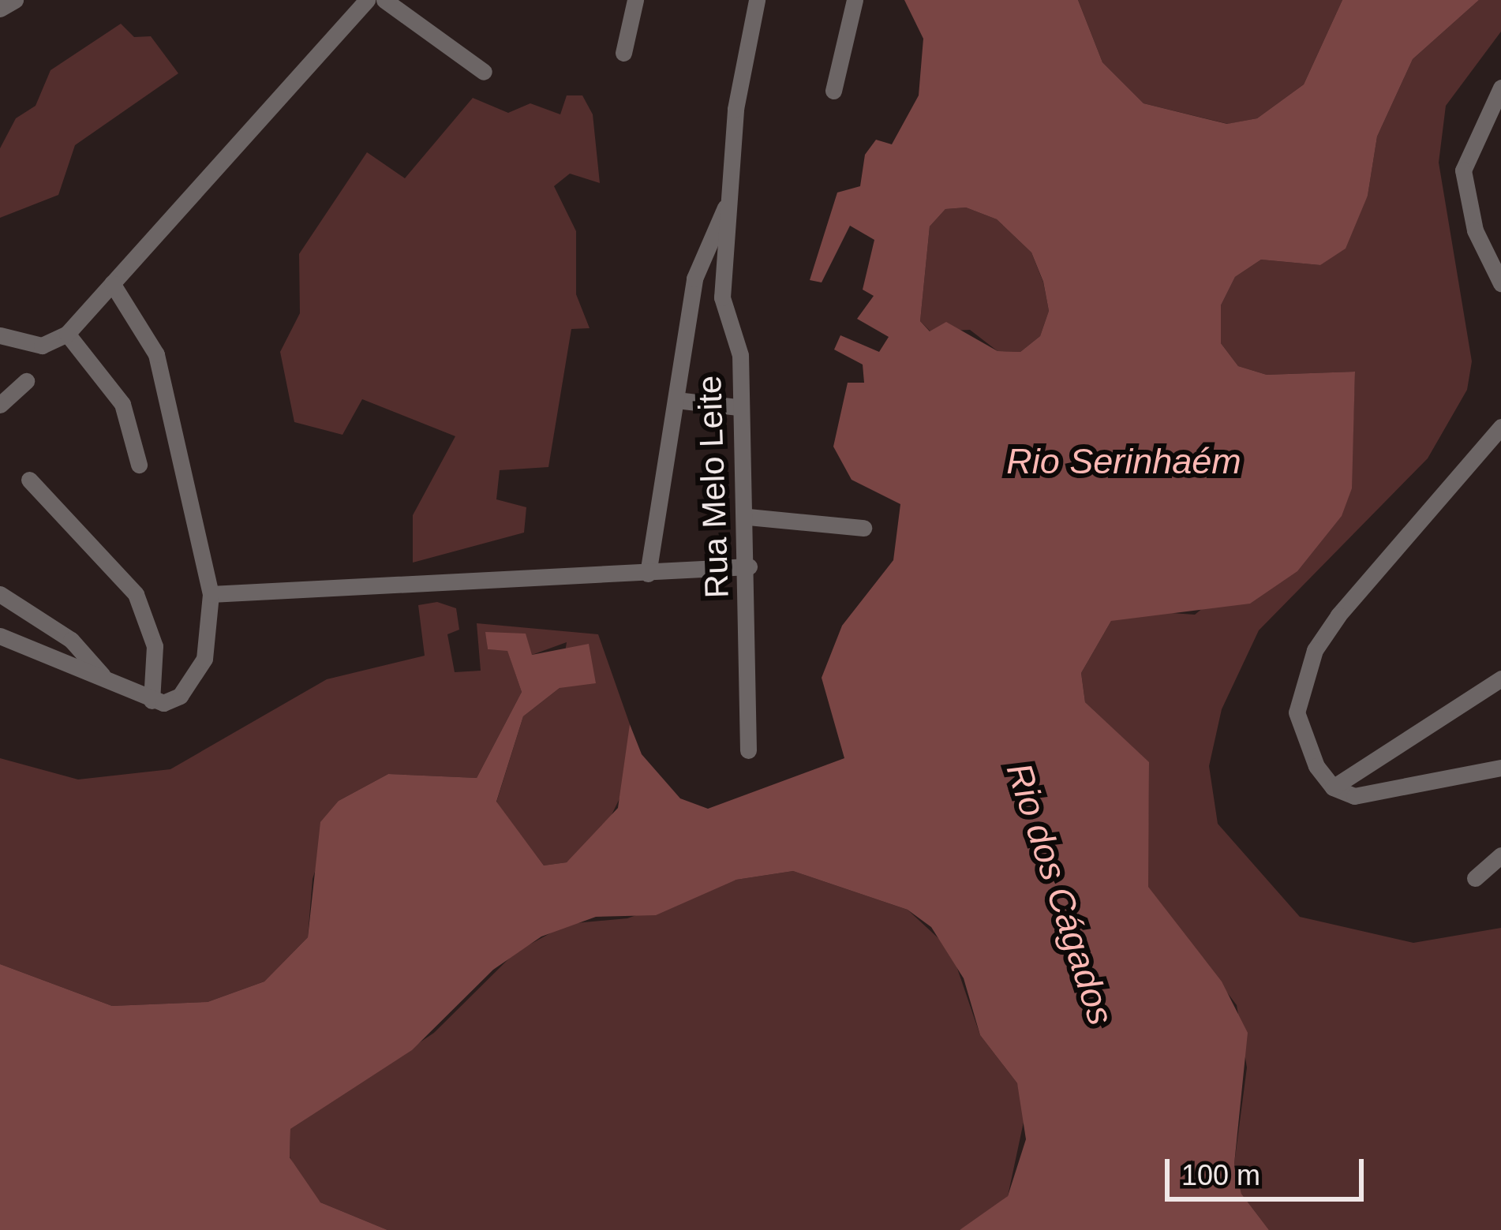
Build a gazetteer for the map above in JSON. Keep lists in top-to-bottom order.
{
  "streets": {
    "street": ["Rua Melo Leite"]
  },
  "water": ["Rio Serinhaém", "Rio dos Cágados"],
  "scale_bar": "100 m"
}
